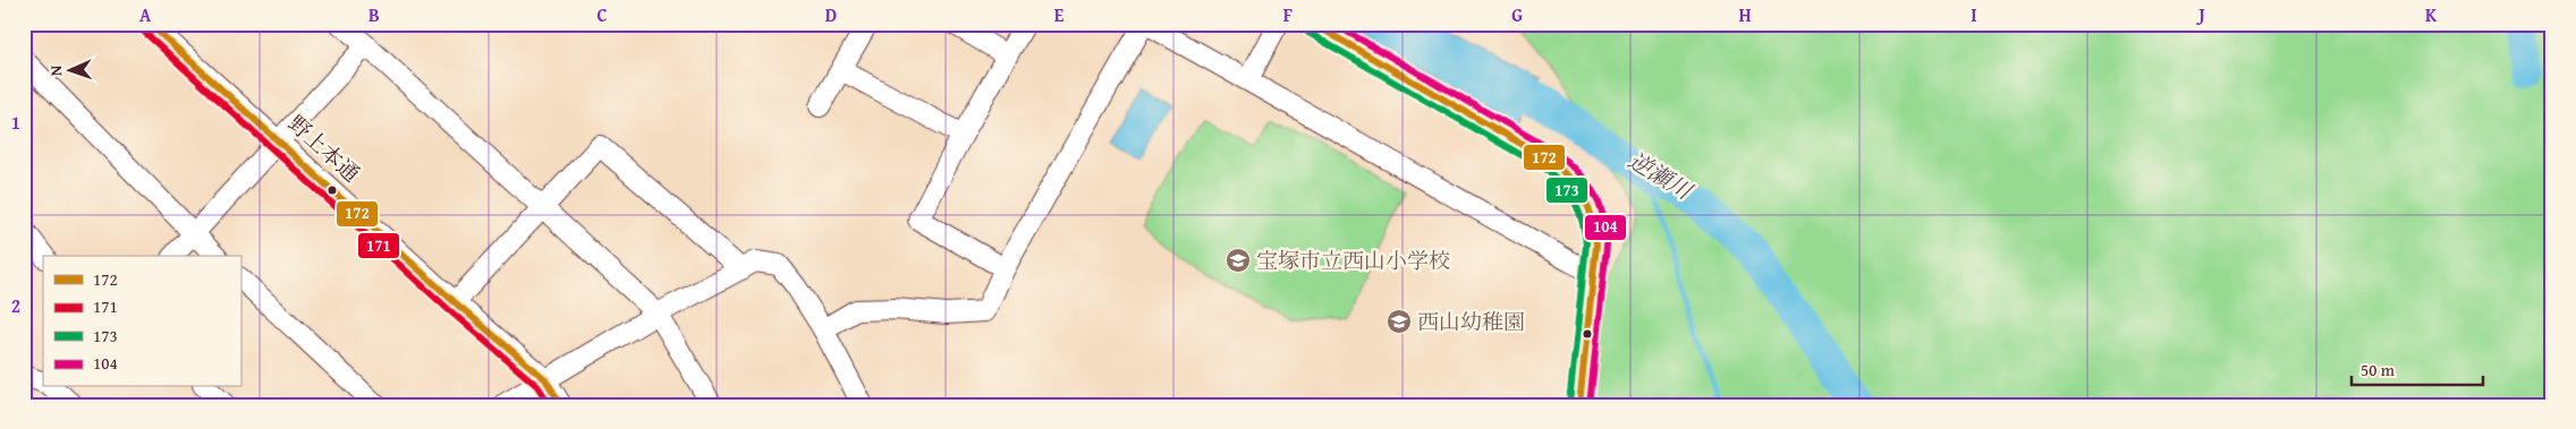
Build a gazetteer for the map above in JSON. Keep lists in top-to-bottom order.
{
  "streets": {
    "street": ["野上本通"]
  },
  "water": ["逆瀬川"],
  "places": {
    "school or university": ["宝塚市立西山小学校", "西山幼稚園"]
  },
  "lines": [
    "transit line 172",
    "transit line 104",
    "transit line 171",
    "transit line 173"
  ],
  "legend": [
    "172",
    "171",
    "173",
    "104"
  ],
  "scale_bar": "50 m",
  "north": "left",
  "grid": {
    "columns": [
      "A",
      "B",
      "C",
      "D",
      "E",
      "F",
      "G",
      "H",
      "I",
      "J",
      "K"
    ],
    "rows": ["1", "2"]
  }
}
